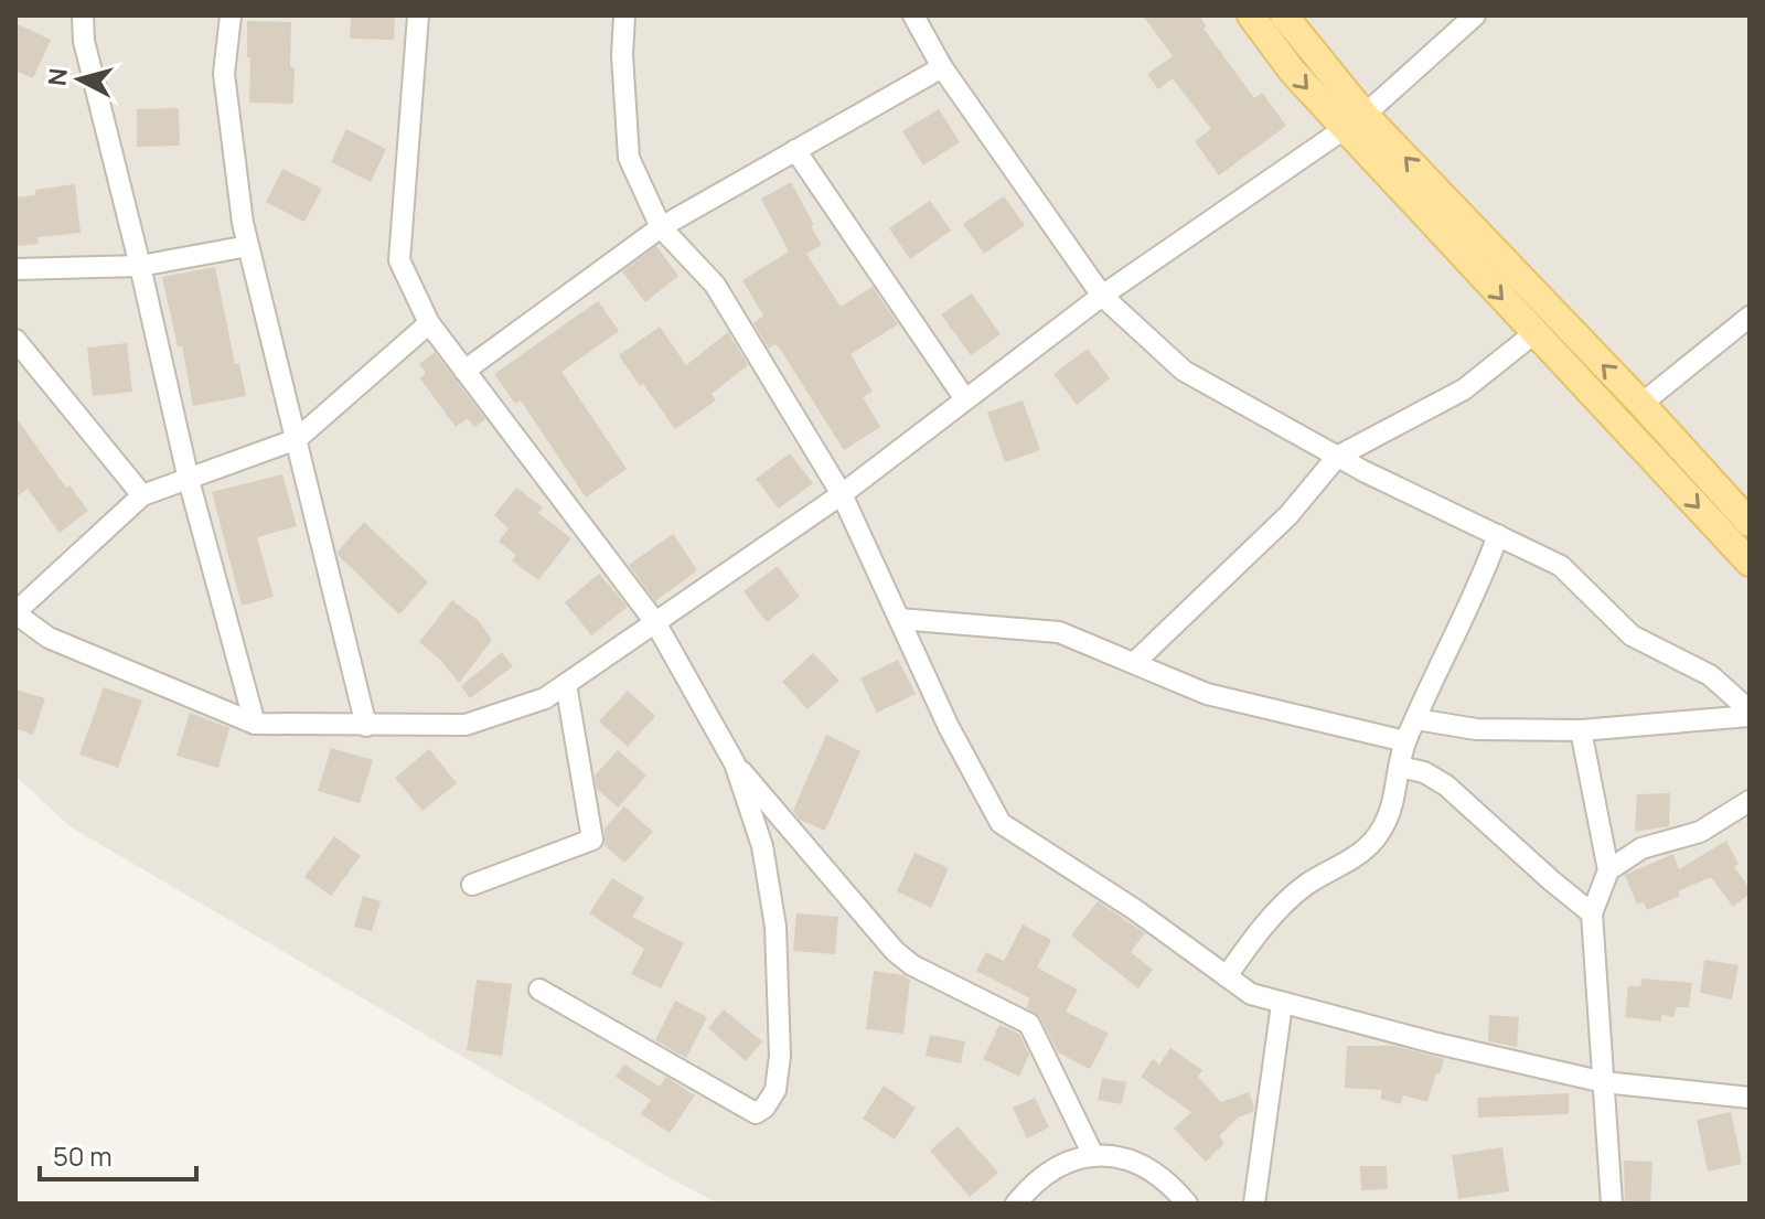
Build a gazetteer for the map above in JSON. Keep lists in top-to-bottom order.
{
  "scale_bar": "50 m",
  "north": "left"
}
